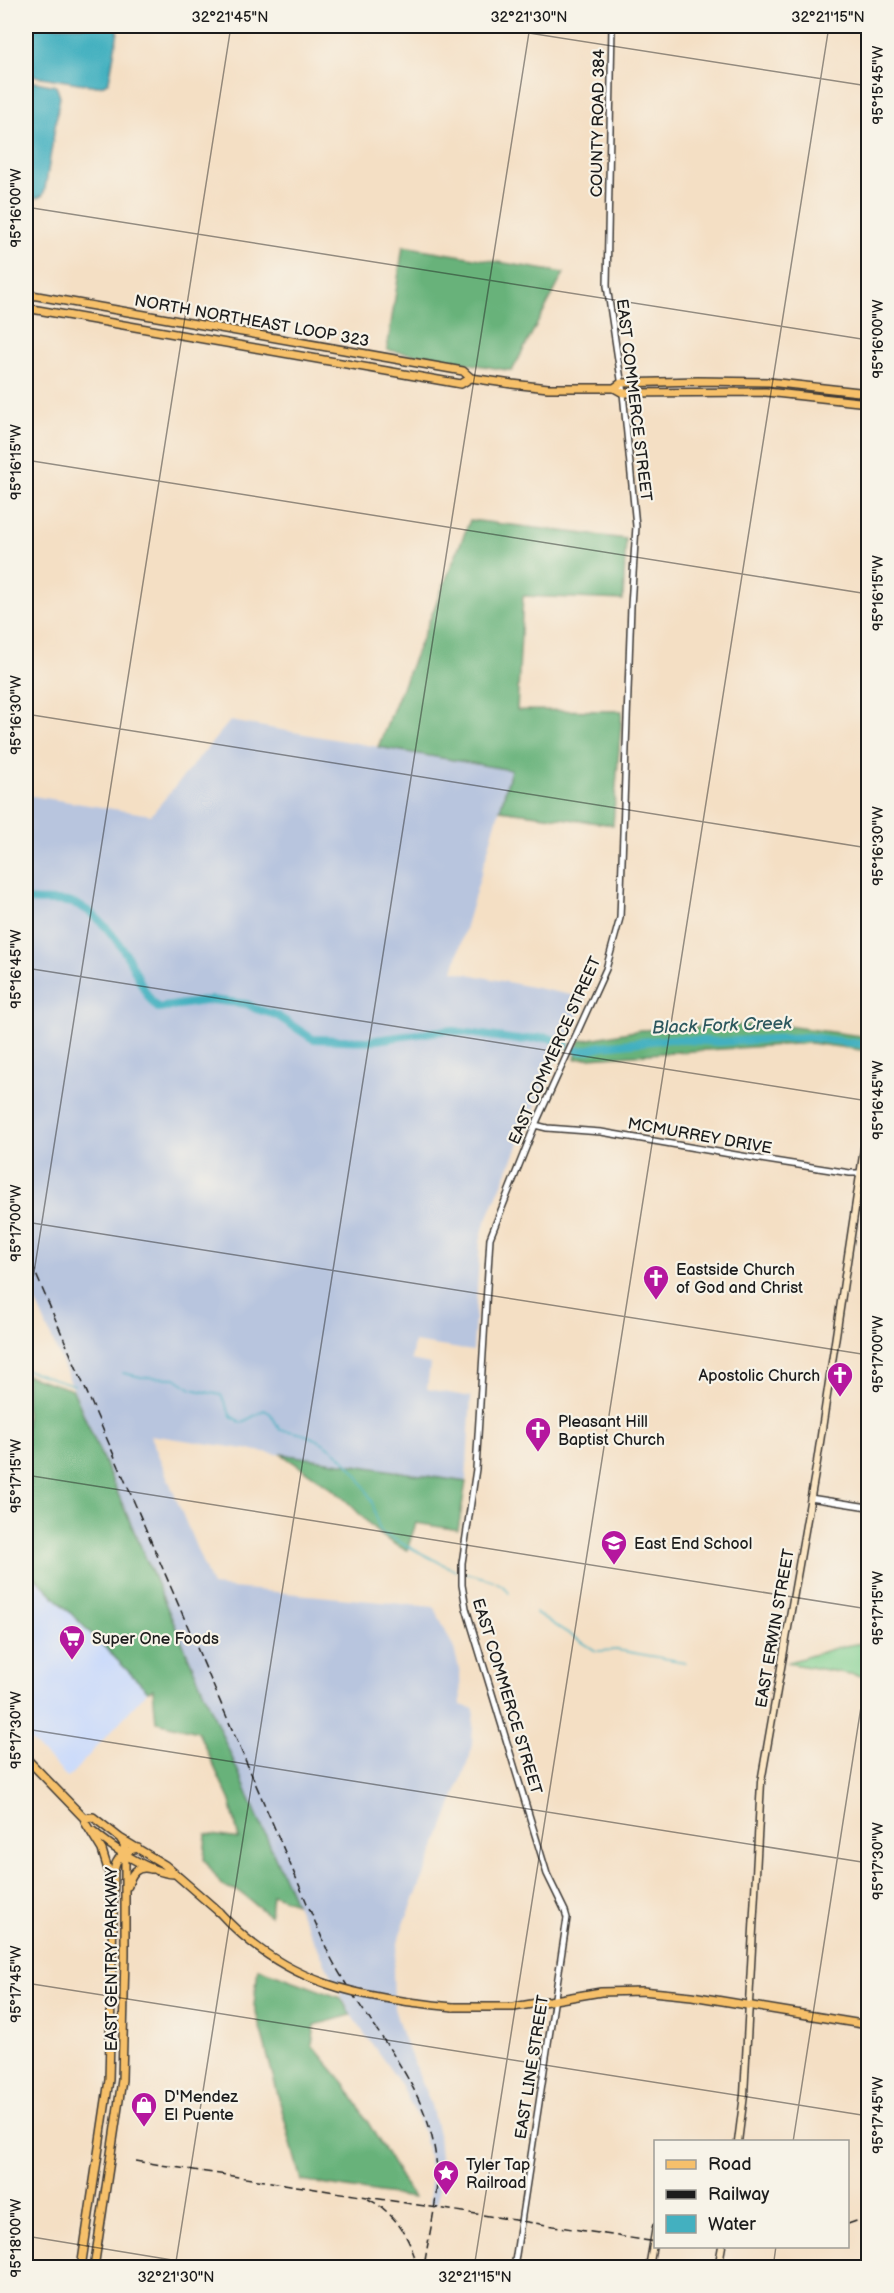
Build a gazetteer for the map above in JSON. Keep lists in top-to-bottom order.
{
  "streets": {
    "main road": ["NORTH NORTHEAST LOOP 323", "EAST ERWIN STREET", "EAST GENTRY PARKWAY"],
    "street": [
      "COUNTY ROAD 384",
      "EAST COMMERCE STREET",
      "MCMURREY DRIVE",
      "EAST LINE STREET"
    ]
  },
  "crossings": [
    ["COUNTY ROAD 384", "EAST COMMERCE STREET"],
    ["NORTH NORTHEAST LOOP 323", "EAST COMMERCE STREET"],
    ["EAST COMMERCE STREET", "MCMURREY DRIVE"],
    ["EAST COMMERCE STREET", "EAST LINE STREET"],
    ["MCMURREY DRIVE", "EAST ERWIN STREET"]
  ],
  "water": ["Black Fork Creek"],
  "places": {
    "church": ["Eastside Church of God and Christ", "Apostolic Church", "Pleasant Hill Baptist Church"],
    "school or university": ["East End School"],
    "supermarket": ["Super One Foods"],
    "shop": ["D'Mendez El Puente"],
    "place": ["Tyler Tap Railroad"]
  },
  "legend": ["Road", "Railway", "Water"],
  "coordinates": [
    "32°21'45\"N",
    "32°21'30\"N",
    "32°21'15\"N",
    "95°15'45\"W",
    "95°16'00\"W",
    "95°16'15\"W",
    "95°16'30\"W",
    "95°16'45\"W",
    "95°17'00\"W",
    "95°17'15\"W",
    "95°17'30\"W",
    "95°17'45\"W",
    "95°18'00\"W"
  ]
}
